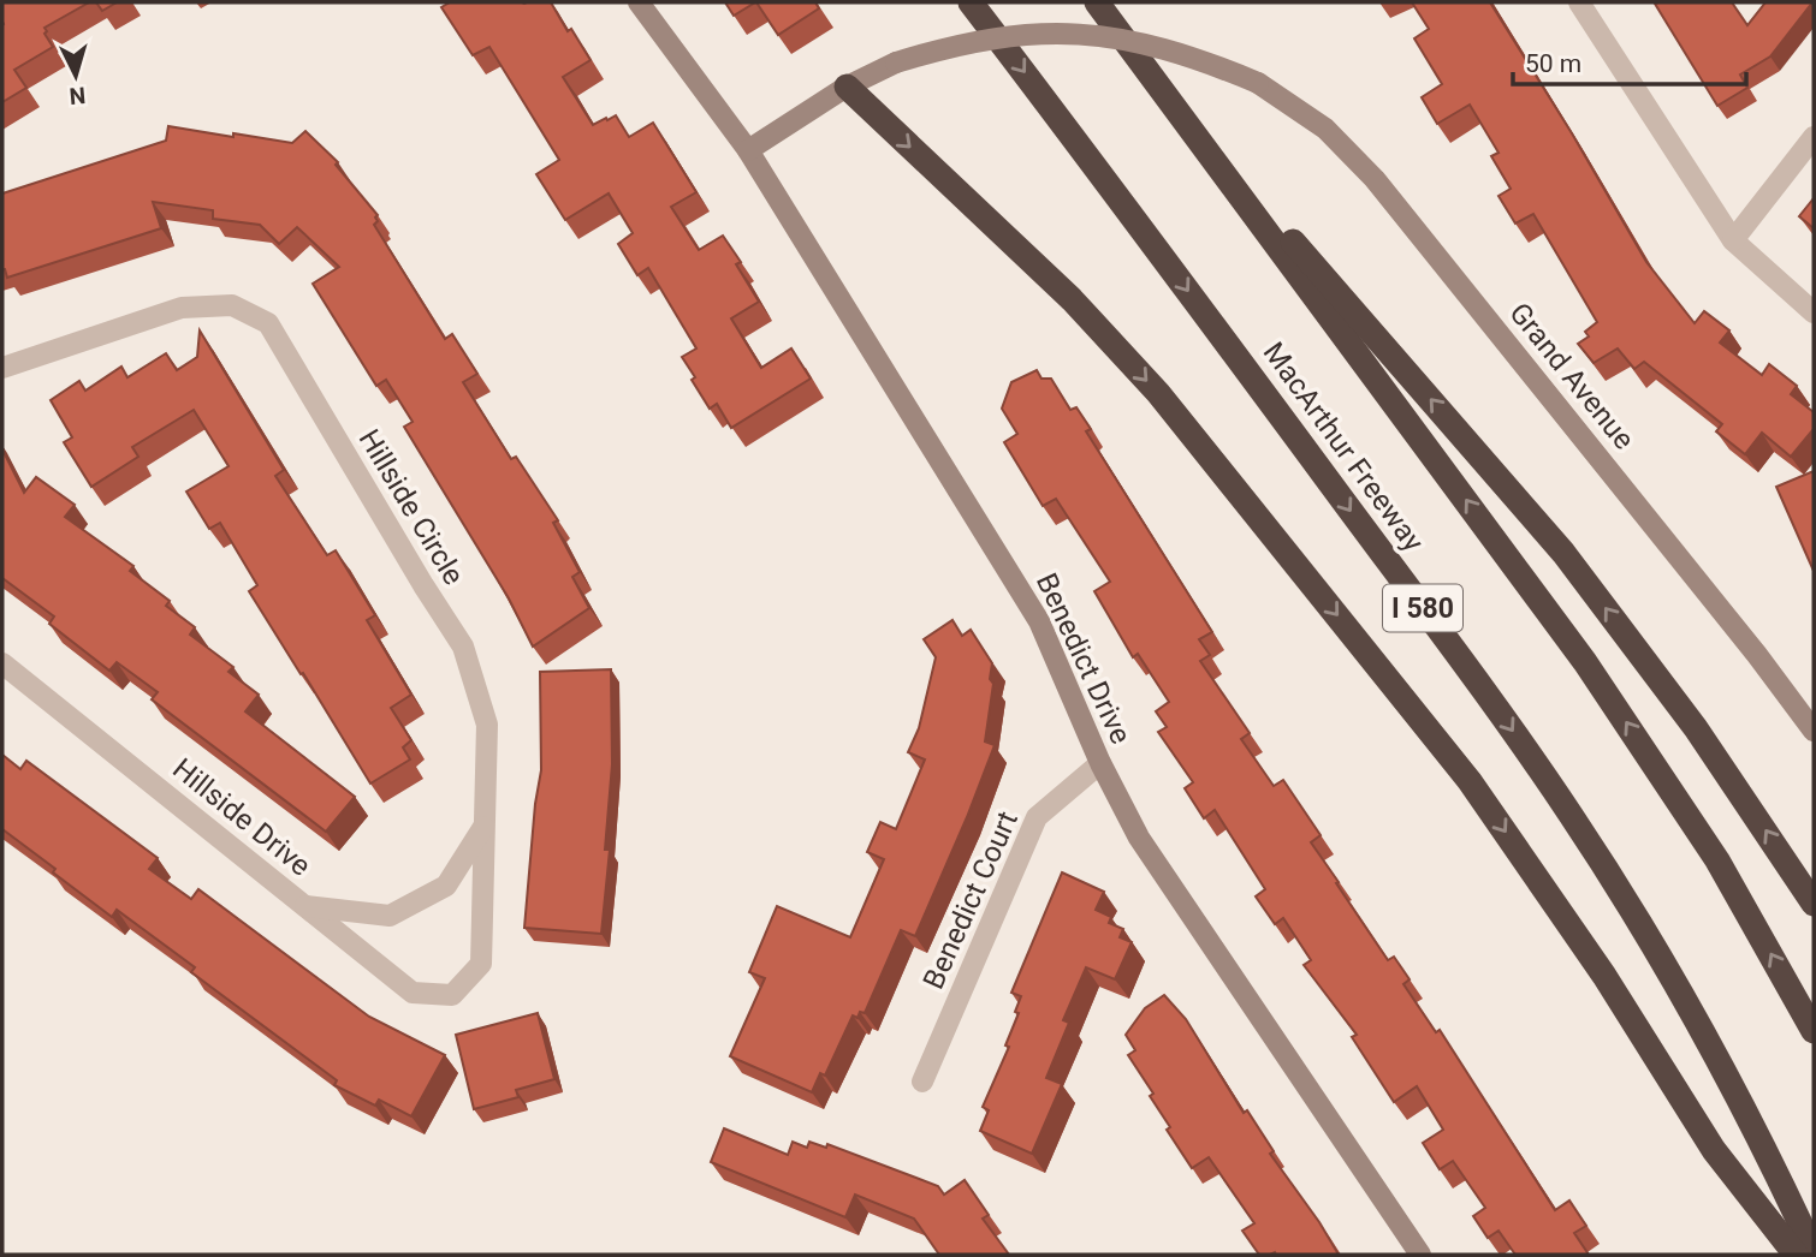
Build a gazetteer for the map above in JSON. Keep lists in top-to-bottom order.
{
  "streets": {
    "highway": ["MacArthur Freeway", "I 580"],
    "street": [
      "Grand Avenue",
      "Hillside Circle",
      "Benedict Drive",
      "Hillside Drive",
      "Benedict Court"
    ]
  },
  "crossings": [
    ["Grand Avenue", "Benedict Drive"],
    ["Hillside Circle", "Hillside Drive"],
    ["Benedict Drive", "Benedict Court"]
  ],
  "scale_bar": "50 m",
  "north": "bottom"
}
